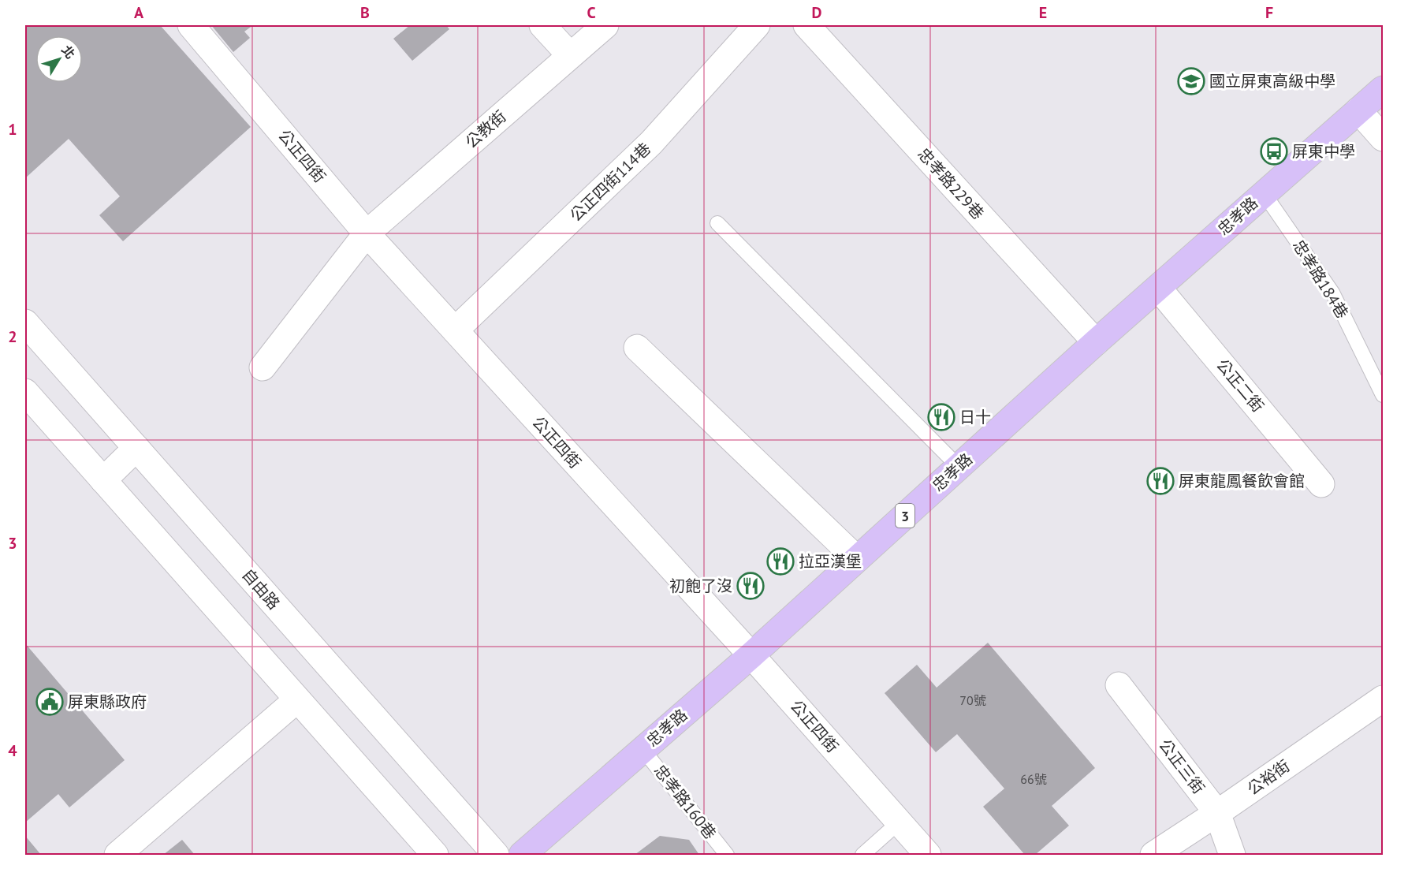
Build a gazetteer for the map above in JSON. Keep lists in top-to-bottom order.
{
  "streets": {
    "main road": ["忠孝路", "3"],
    "street": [
      "公教街",
      "公正四街",
      "公正四街114巷",
      "忠孝路229巷",
      "公正二街",
      "自由路",
      "公正三街",
      "公裕街"
    ],
    "lane": ["忠孝路184巷", "忠孝路160巷"]
  },
  "crossings": [
    ["公教街", "公正四街"],
    ["公正四街", "公正四街114巷"],
    ["公正四街", "忠孝路"],
    ["忠孝路229巷", "忠孝路"],
    ["忠孝路", "忠孝路184巷"],
    ["忠孝路", "公正二街"],
    ["忠孝路", "忠孝路160巷"],
    ["公正三街", "公裕街"]
  ],
  "places": {
    "school or university": ["國立屏東高級中學"],
    "bus stop": ["屏東中學"],
    "restaurant": [
      "日十",
      "屏東龍鳳餐飲會館",
      "拉亞漢堡",
      "初飽了沒"
    ],
    "public building": ["屏東縣政府"]
  },
  "house_numbers": ["70號", "66號"],
  "north": "top right",
  "grid": {
    "columns": [
      "A",
      "B",
      "C",
      "D",
      "E",
      "F"
    ],
    "rows": [
      "1",
      "2",
      "3",
      "4"
    ]
  }
}
